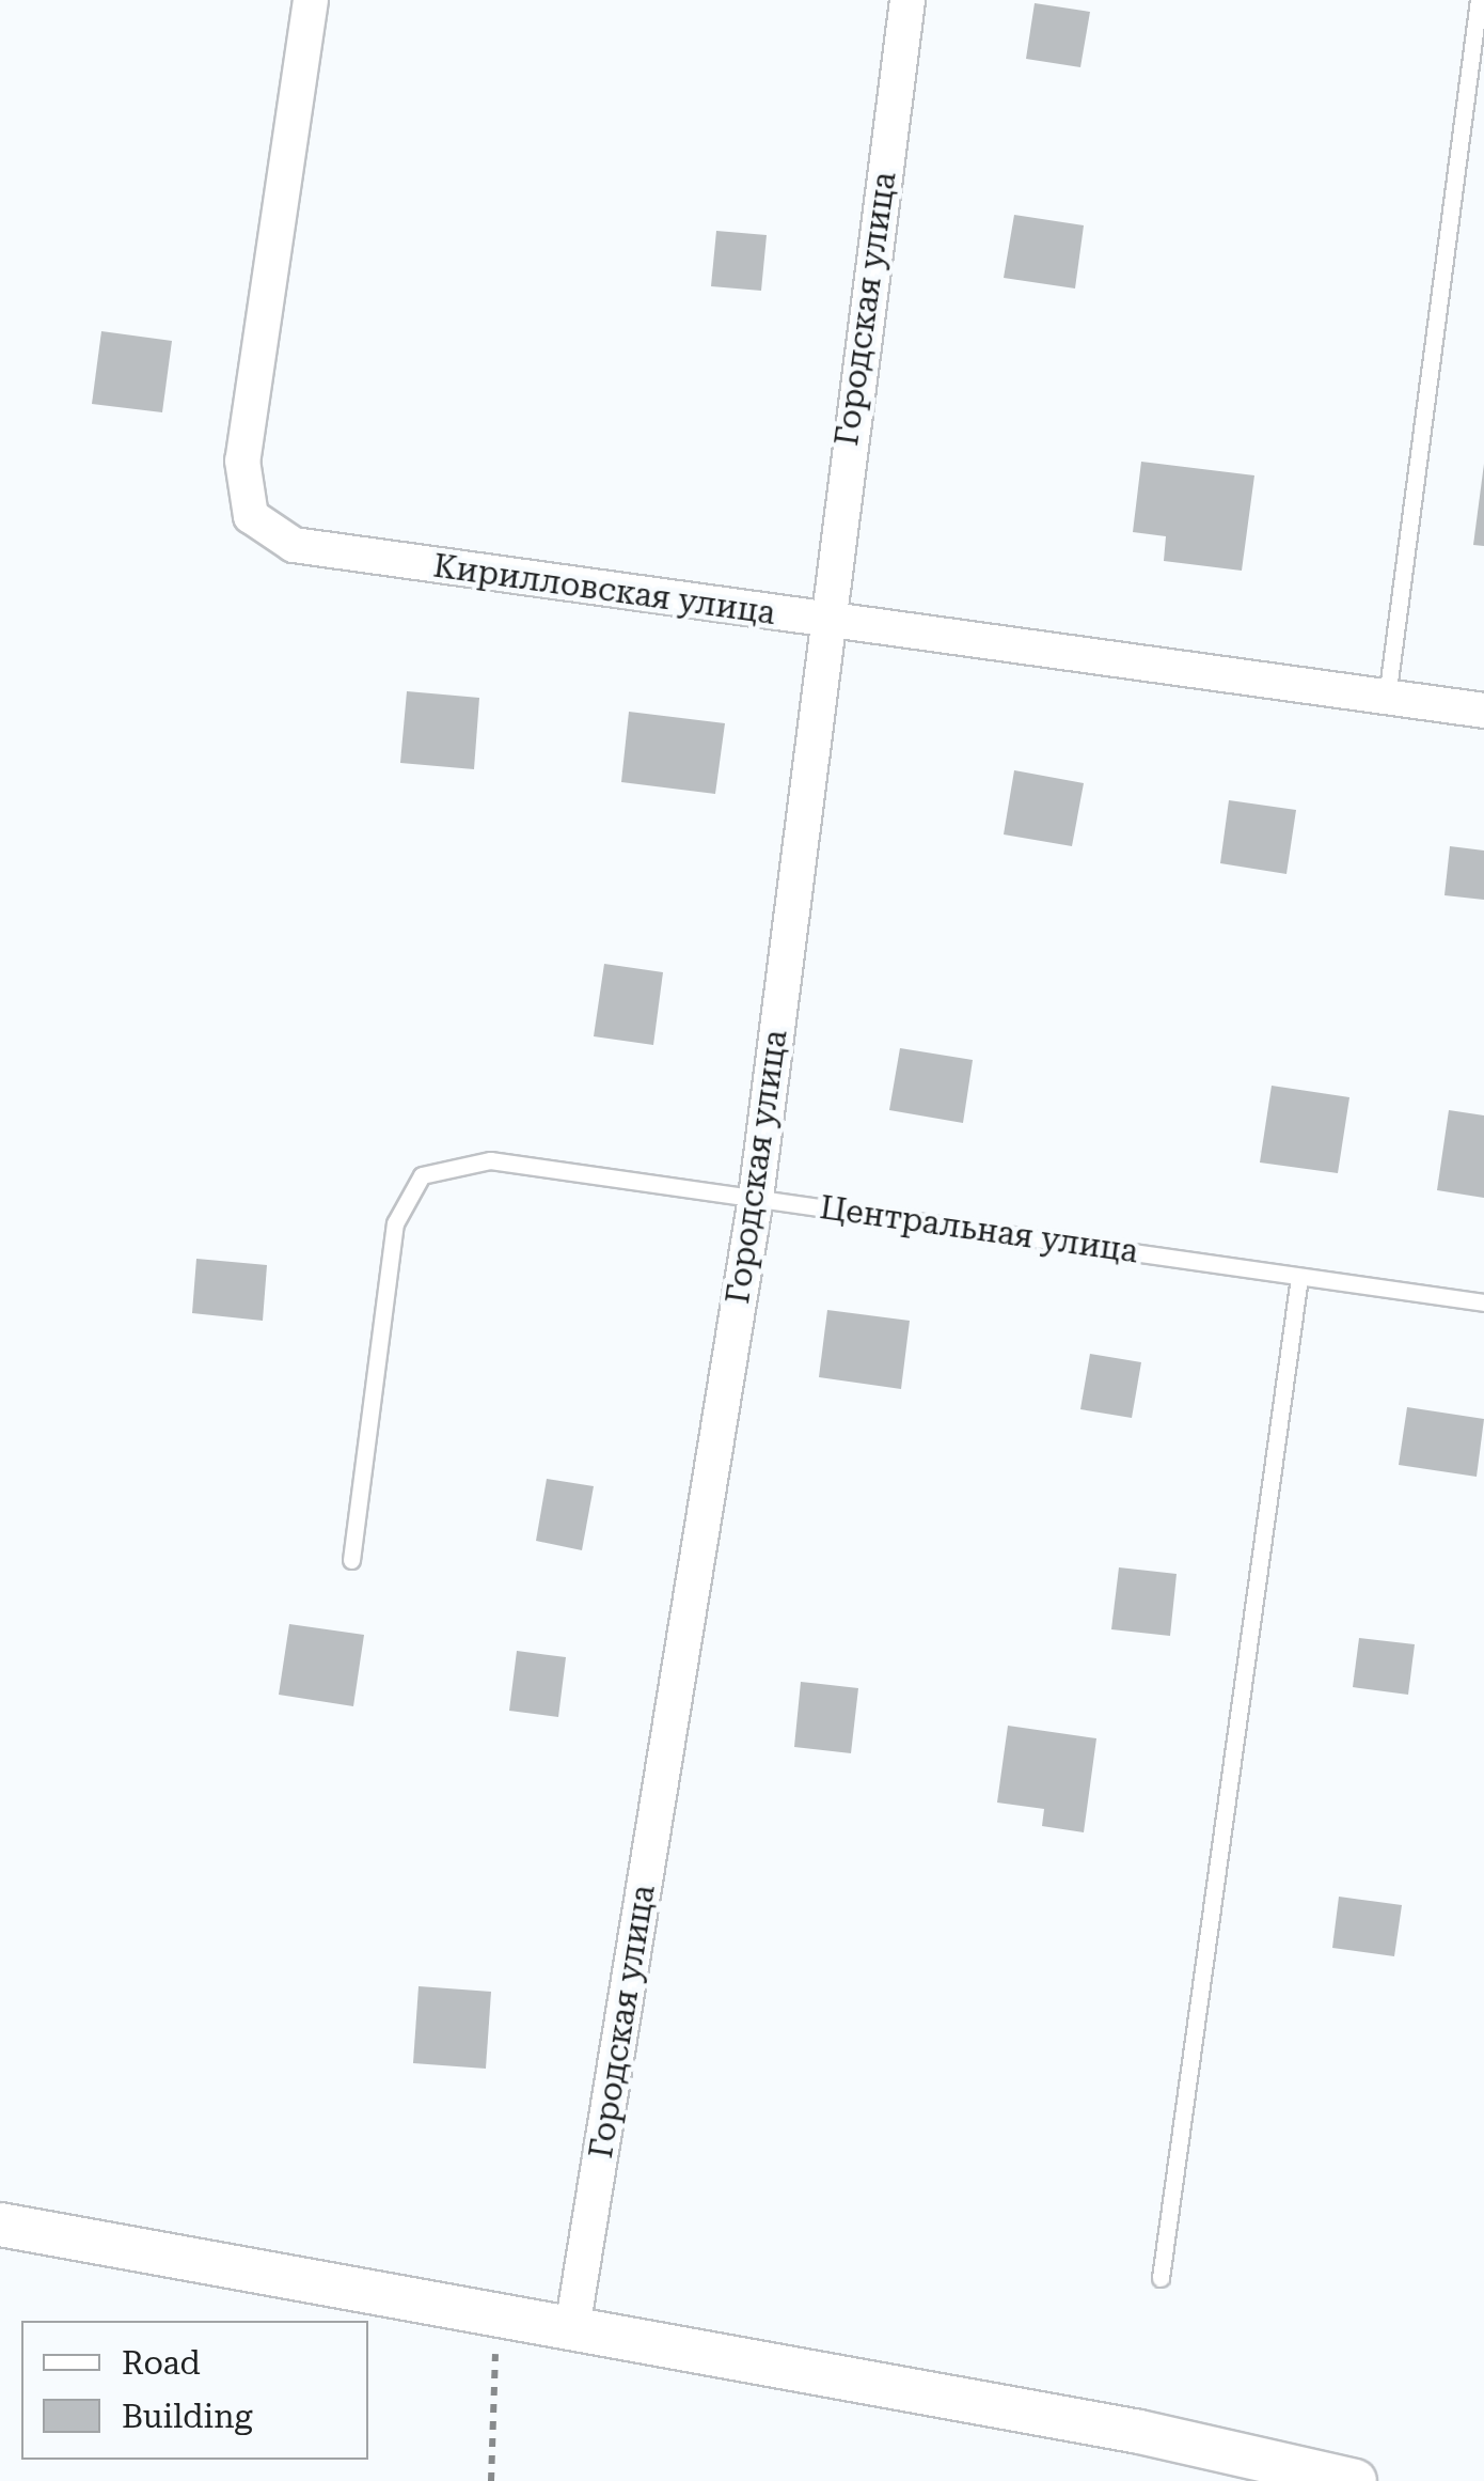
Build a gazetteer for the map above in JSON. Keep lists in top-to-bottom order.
{
  "streets": {
    "street": ["Городская улица", "Кирилловская улица"],
    "lane": ["Центральная улица"]
  },
  "crossings": [
    ["Городская улица", "Кирилловская улица"],
    ["Городская улица", "Центральная улица"]
  ],
  "legend": ["Road", "Building"]
}
